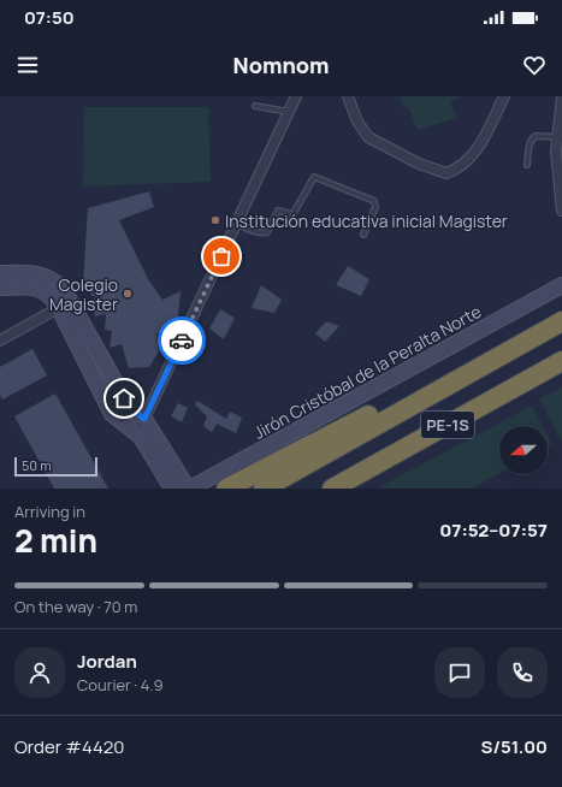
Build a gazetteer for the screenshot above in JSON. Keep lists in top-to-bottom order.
{
  "streets": {
    "highway": ["PE-1S"],
    "street": ["Jirón Cristóbal de la Peralta Norte"]
  },
  "places": ["Institución educativa inicial Magister", "Colegio Magister"],
  "scale_bar": "50 m",
  "north": "left",
  "page": {
    "status": "07:50",
    "header": "Nomnom",
    "scale": "50 m",
    "heading": ["2 min", "Arriving in", "07:52–07:57"],
    "panel": [
      "Jordan",
      "Courier · 4.9",
      "Order #4420",
      "S/51.00"
    ],
    "bar": "On the way · 70 m"
  }
}
